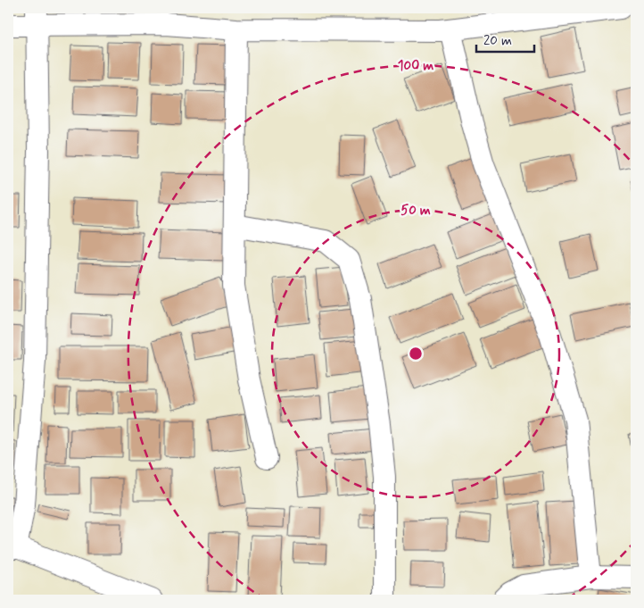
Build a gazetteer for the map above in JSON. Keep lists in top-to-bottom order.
{
  "scale_bar": "20 m",
  "rings": ["100 m", "50 m"]
}
